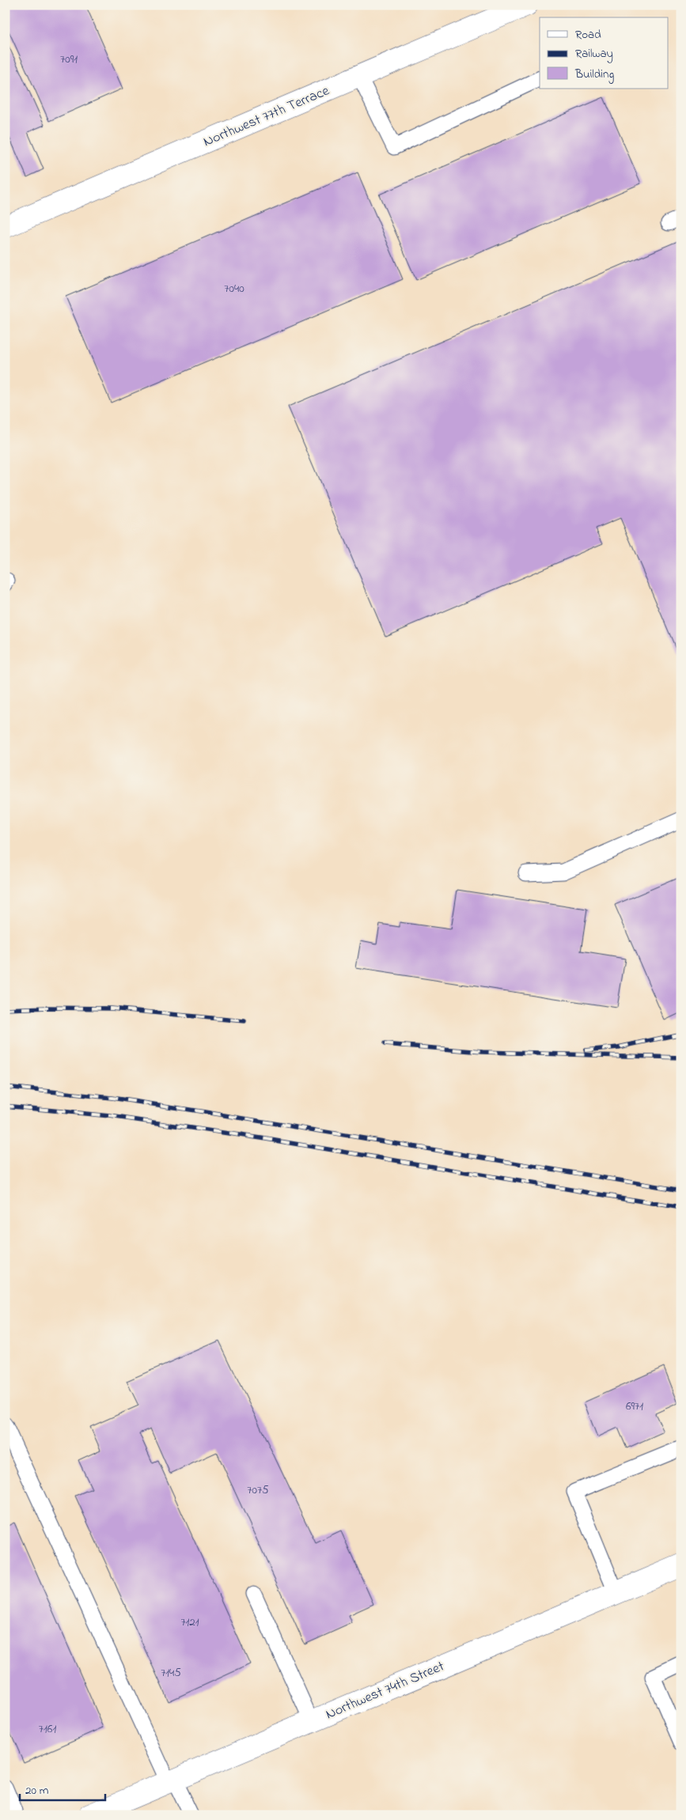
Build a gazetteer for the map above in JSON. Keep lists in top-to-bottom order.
{
  "streets": {
    "main road": ["Northwest 77th Terrace", "Northwest 74th Street"]
  },
  "house_numbers": [
    "7091",
    "7040",
    "6971",
    "7075",
    "7121",
    "7145",
    "7161"
  ],
  "legend": ["Road", "Railway", "Building"],
  "scale_bar": "20 m"
}
